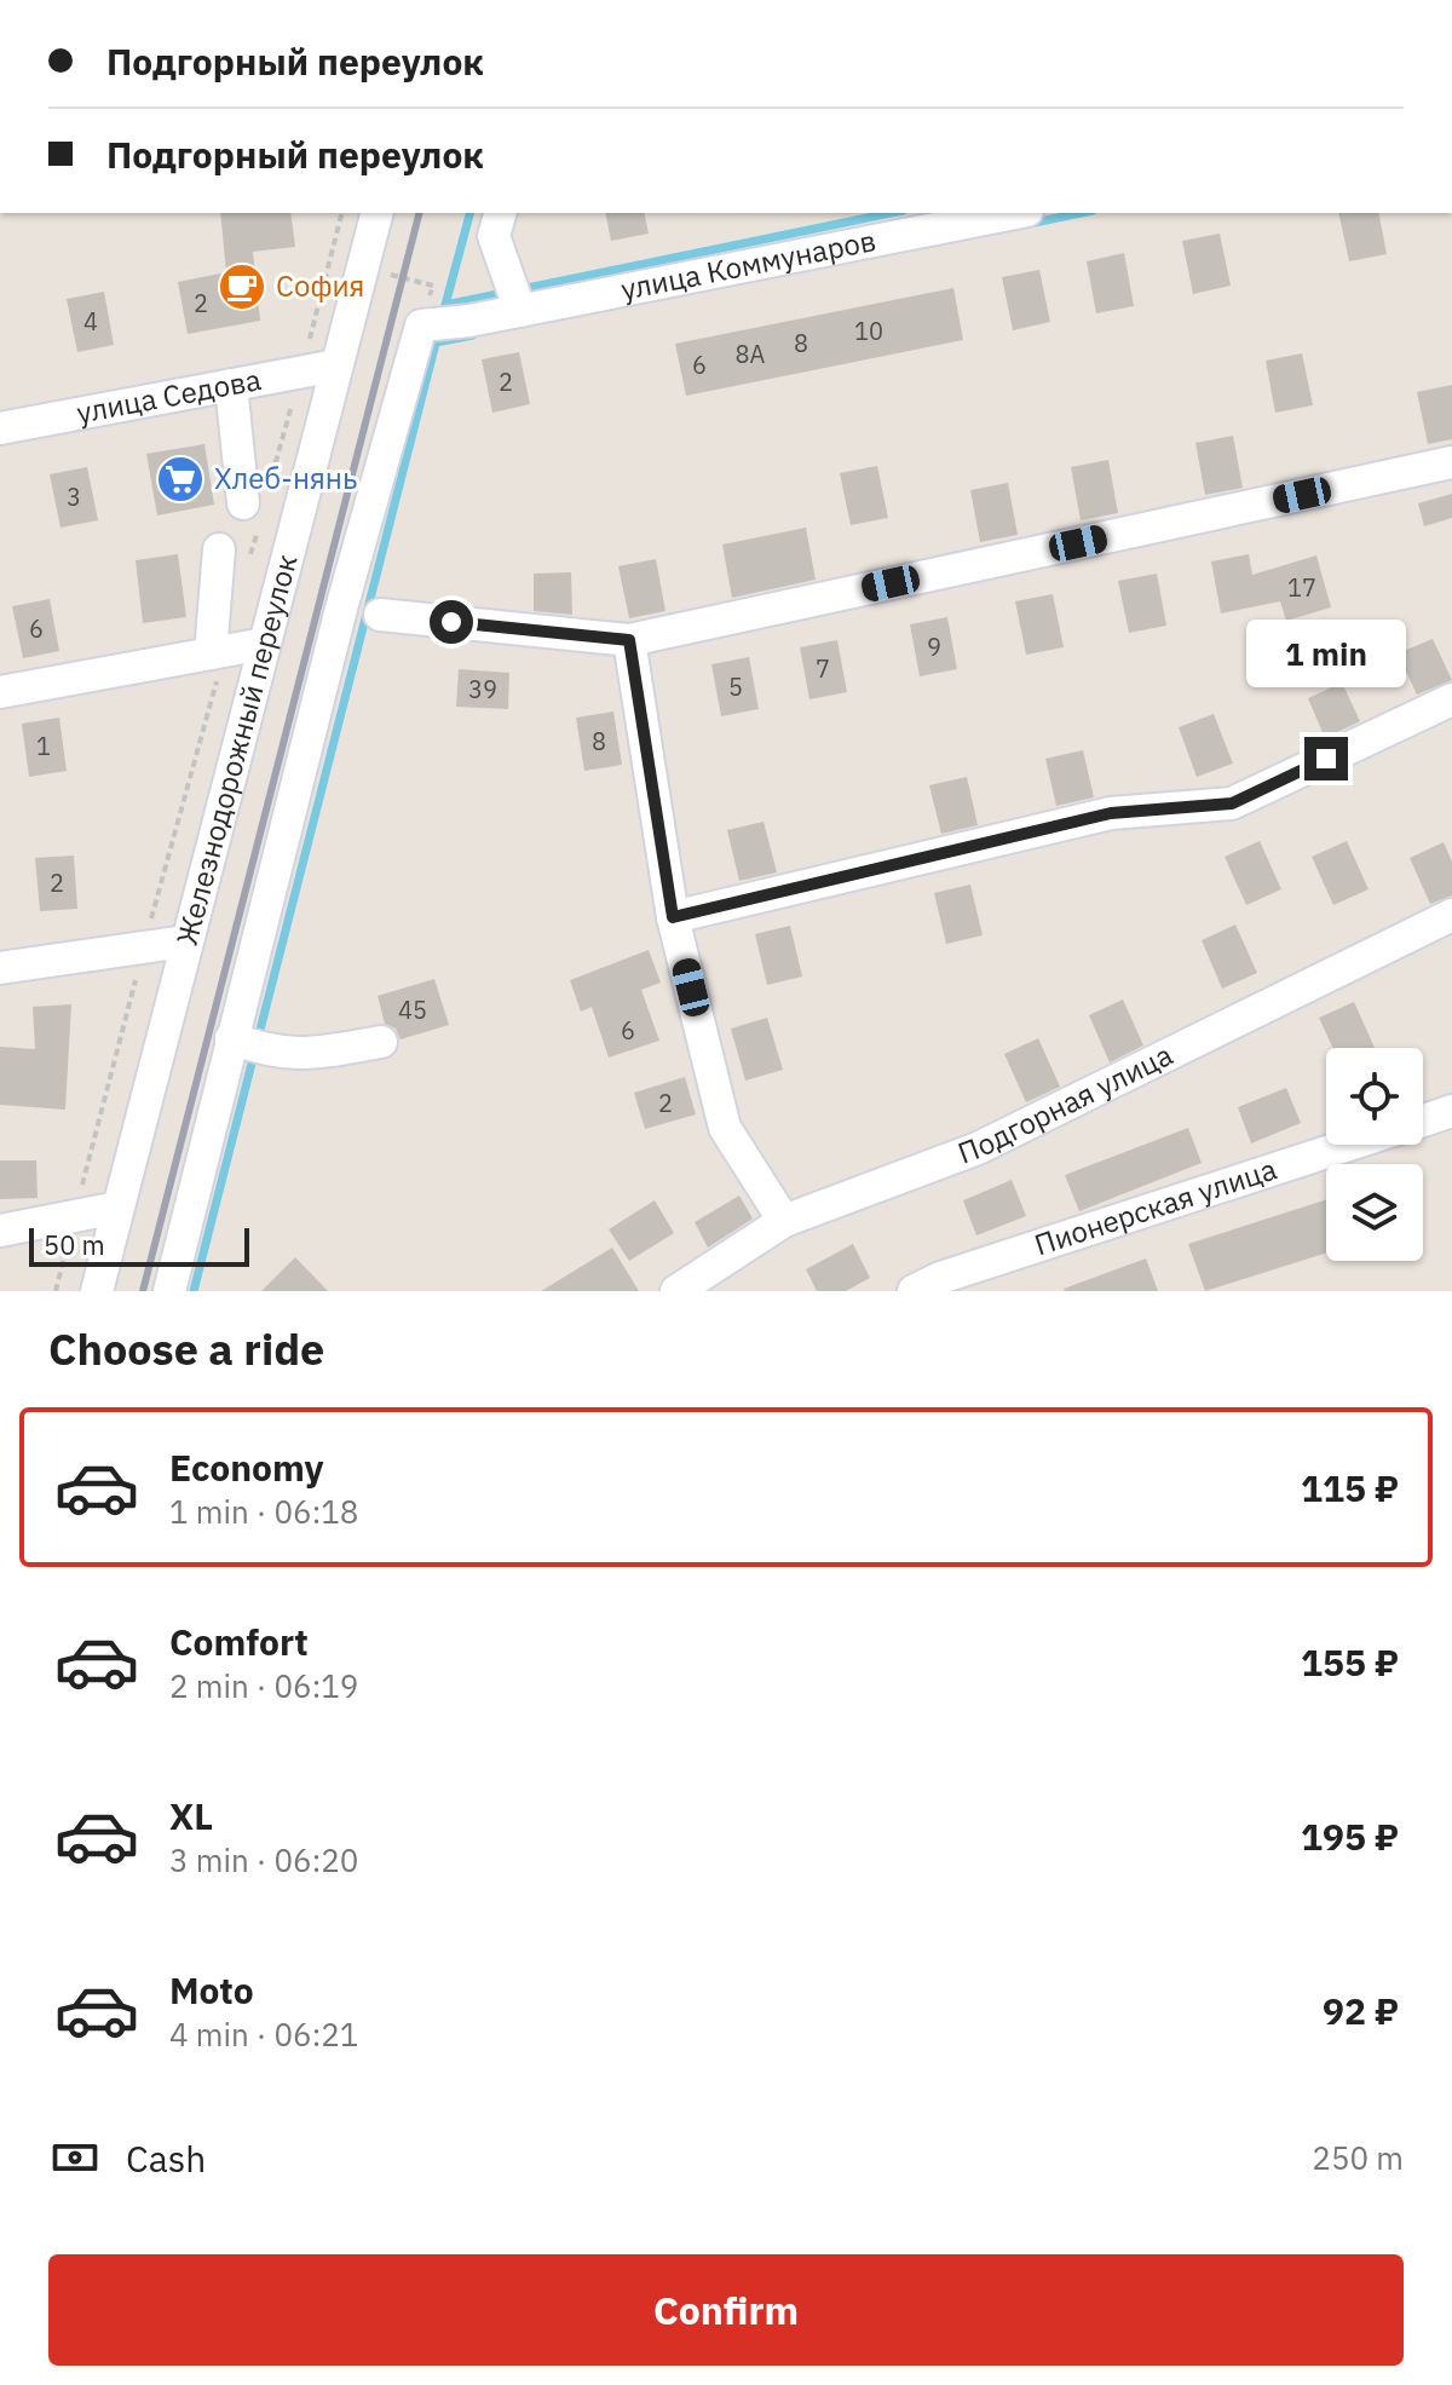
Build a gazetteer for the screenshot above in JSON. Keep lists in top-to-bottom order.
{
  "streets": {
    "street": [
      "улица Коммунаров",
      "улица Седова",
      "Железнодорожный переулок",
      "Подгорная улица",
      "Пионерская улица"
    ]
  },
  "crossings": [
    ["улица Седова", "Железнодорожный переулок"]
  ],
  "places": {
    "cafe": ["София"],
    "supermarket": ["Хлеб-нянь"]
  },
  "house_numbers": [
    "2",
    "4",
    "10",
    "8",
    "8А",
    "6",
    "2",
    "3",
    "17",
    "6",
    "9",
    "7",
    "5",
    "39",
    "8",
    "1",
    "2",
    "45",
    "6",
    "2"
  ],
  "scale_bar": "50 m",
  "page": {
    "banner": ["Подгорный переулок", "Подгорный переулок"],
    "bubble": "1 min",
    "scale": "50 m",
    "heading": "Choose a ride",
    "list": [
      {
        "name": "Economy",
        "note": "1 min · 06:18",
        "value": "115 ₽"
      },
      {
        "name": "Comfort",
        "note": "2 min · 06:19",
        "value": "155 ₽"
      },
      {
        "name": "XL",
        "note": "3 min · 06:20",
        "value": "195 ₽"
      },
      {
        "name": "Moto",
        "note": "4 min · 06:21",
        "value": "92 ₽"
      }
    ],
    "pay": ["Cash", "250 m"],
    "buttons": "Confirm"
  }
}
